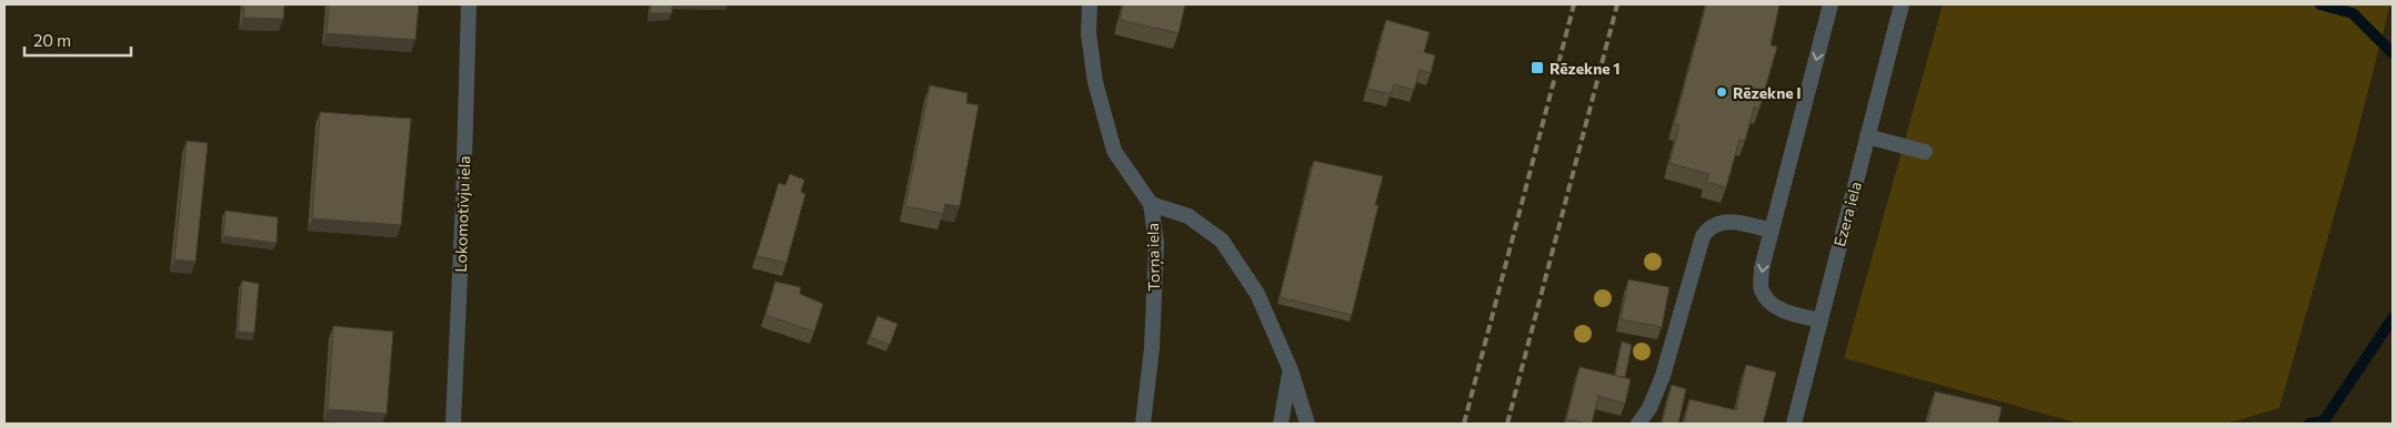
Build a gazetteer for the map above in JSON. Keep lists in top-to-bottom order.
{
  "streets": {
    "street": ["Lokomotīvju iela", "Ezera iela", "Torņa iela"]
  },
  "places": {
    "transit": ["Rēzekne 1"],
    "other": ["Rēzekne I"]
  },
  "scale_bar": "20 m"
}
